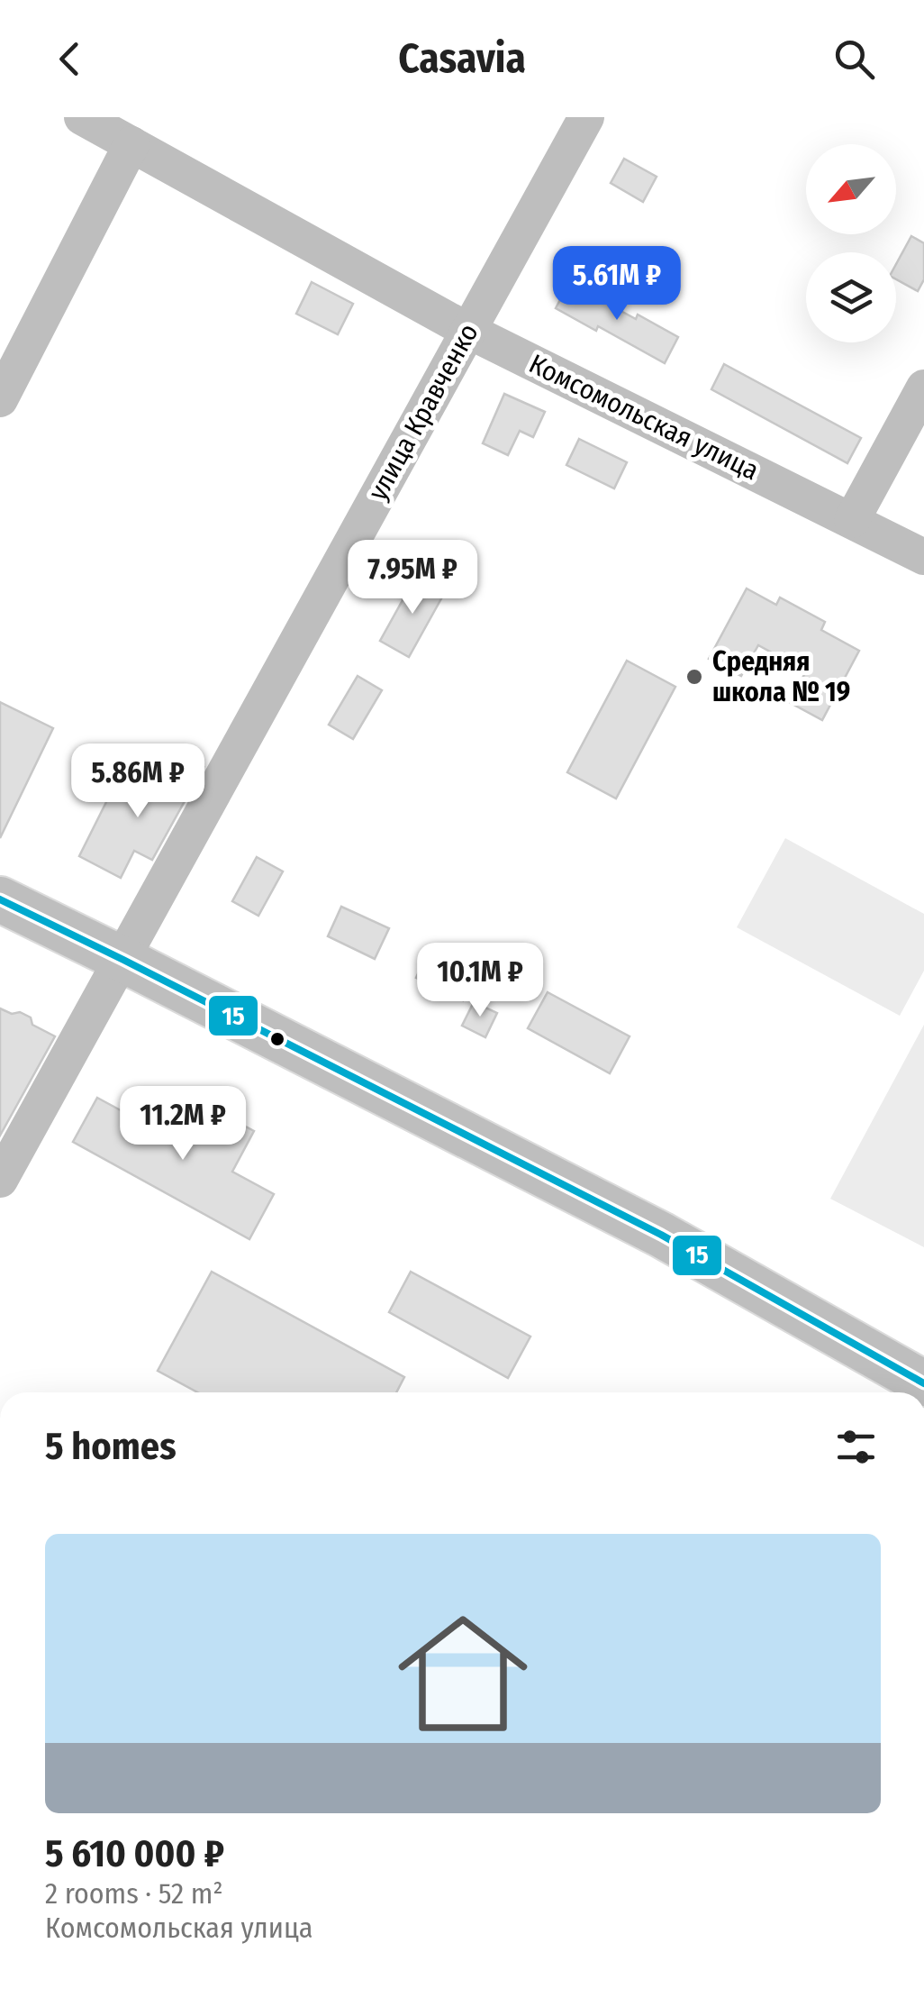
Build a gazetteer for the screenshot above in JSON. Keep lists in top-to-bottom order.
{
  "streets": {
    "street": ["улица Кравченко", "Комсомольская улица"]
  },
  "crossings": [
    ["улица Кравченко", "Комсомольская улица"]
  ],
  "places": ["Средняя школа № 19"],
  "lines": ["transit line 15"],
  "north": "bottom left",
  "page": {
    "header": "Casavia",
    "price": [
      "5.61M ₽",
      "7.95M ₽",
      "5.86M ₽",
      "10.1M ₽",
      "11.2M ₽"
    ],
    "heading": "5 homes",
    "list": [
      {
        "name": "5 610 000 ₽",
        "note": "2 rooms · 52 m² · Комсомольская улица"
      }
    ]
  }
}
